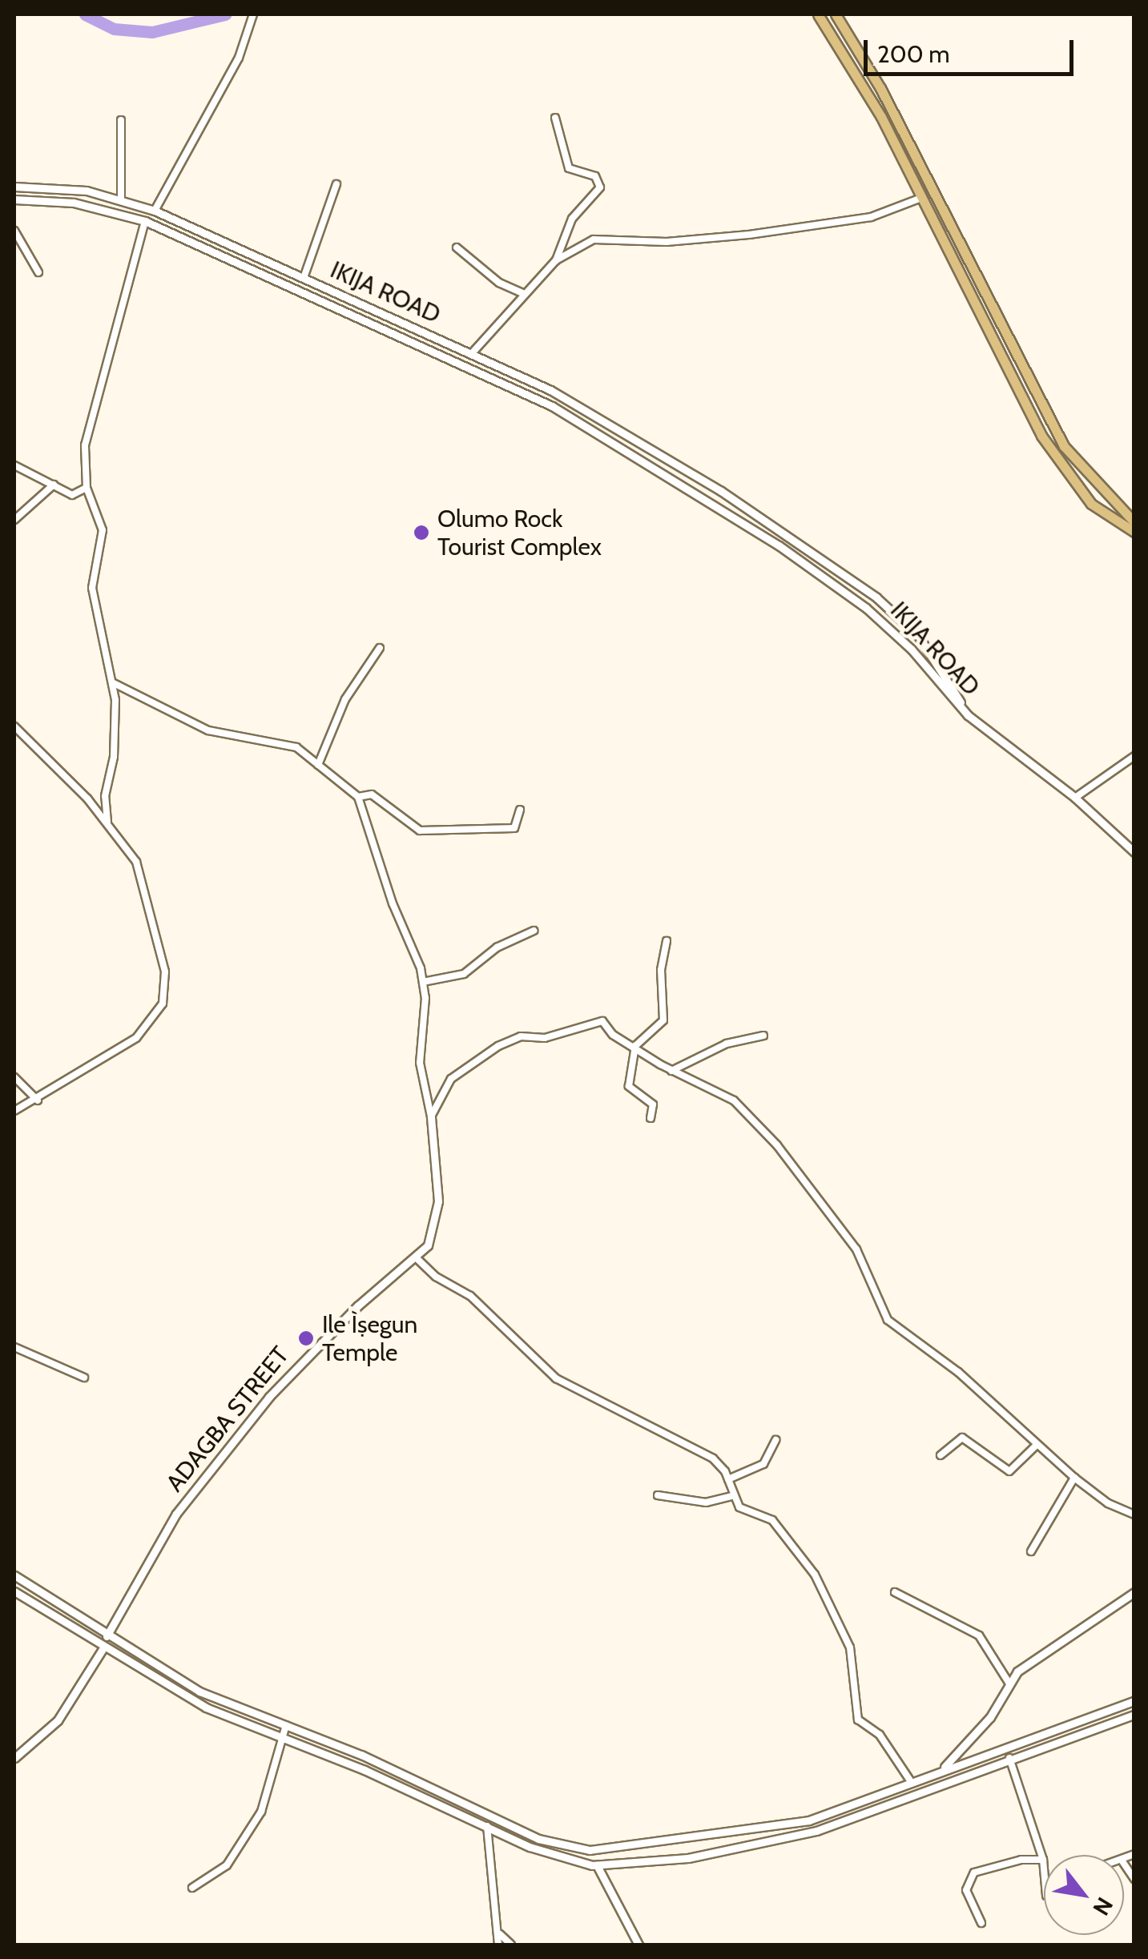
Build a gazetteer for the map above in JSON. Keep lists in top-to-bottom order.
{
  "streets": {
    "street": ["IKIJA ROAD", "ADAGBA STREET"]
  },
  "places": ["Olumo Rock Tourist Complex", "Ile Ìṣegun Temple"],
  "scale_bar": "200 m",
  "north": "bottom right"
}
